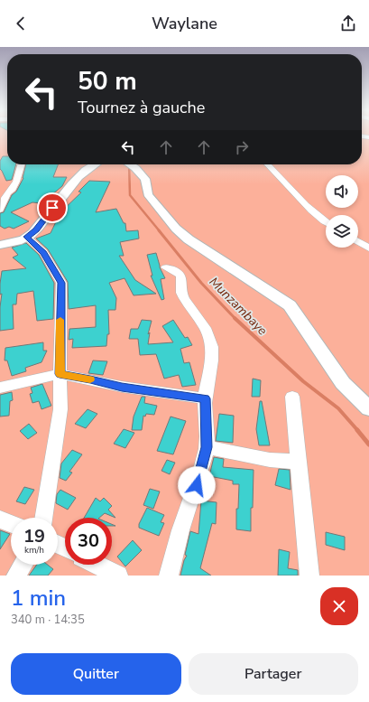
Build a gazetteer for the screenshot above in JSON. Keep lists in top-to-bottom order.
{
  "water": ["Munzambaye"],
  "page": {
    "header": "Waylane",
    "turn": ["50 m", "Tournez à gauche"],
    "speed": "19 km/h",
    "limit": "30",
    "heading": ["1 min", "340 m · 14:35"],
    "buttons": ["Quitter", "Partager"]
  }
}
